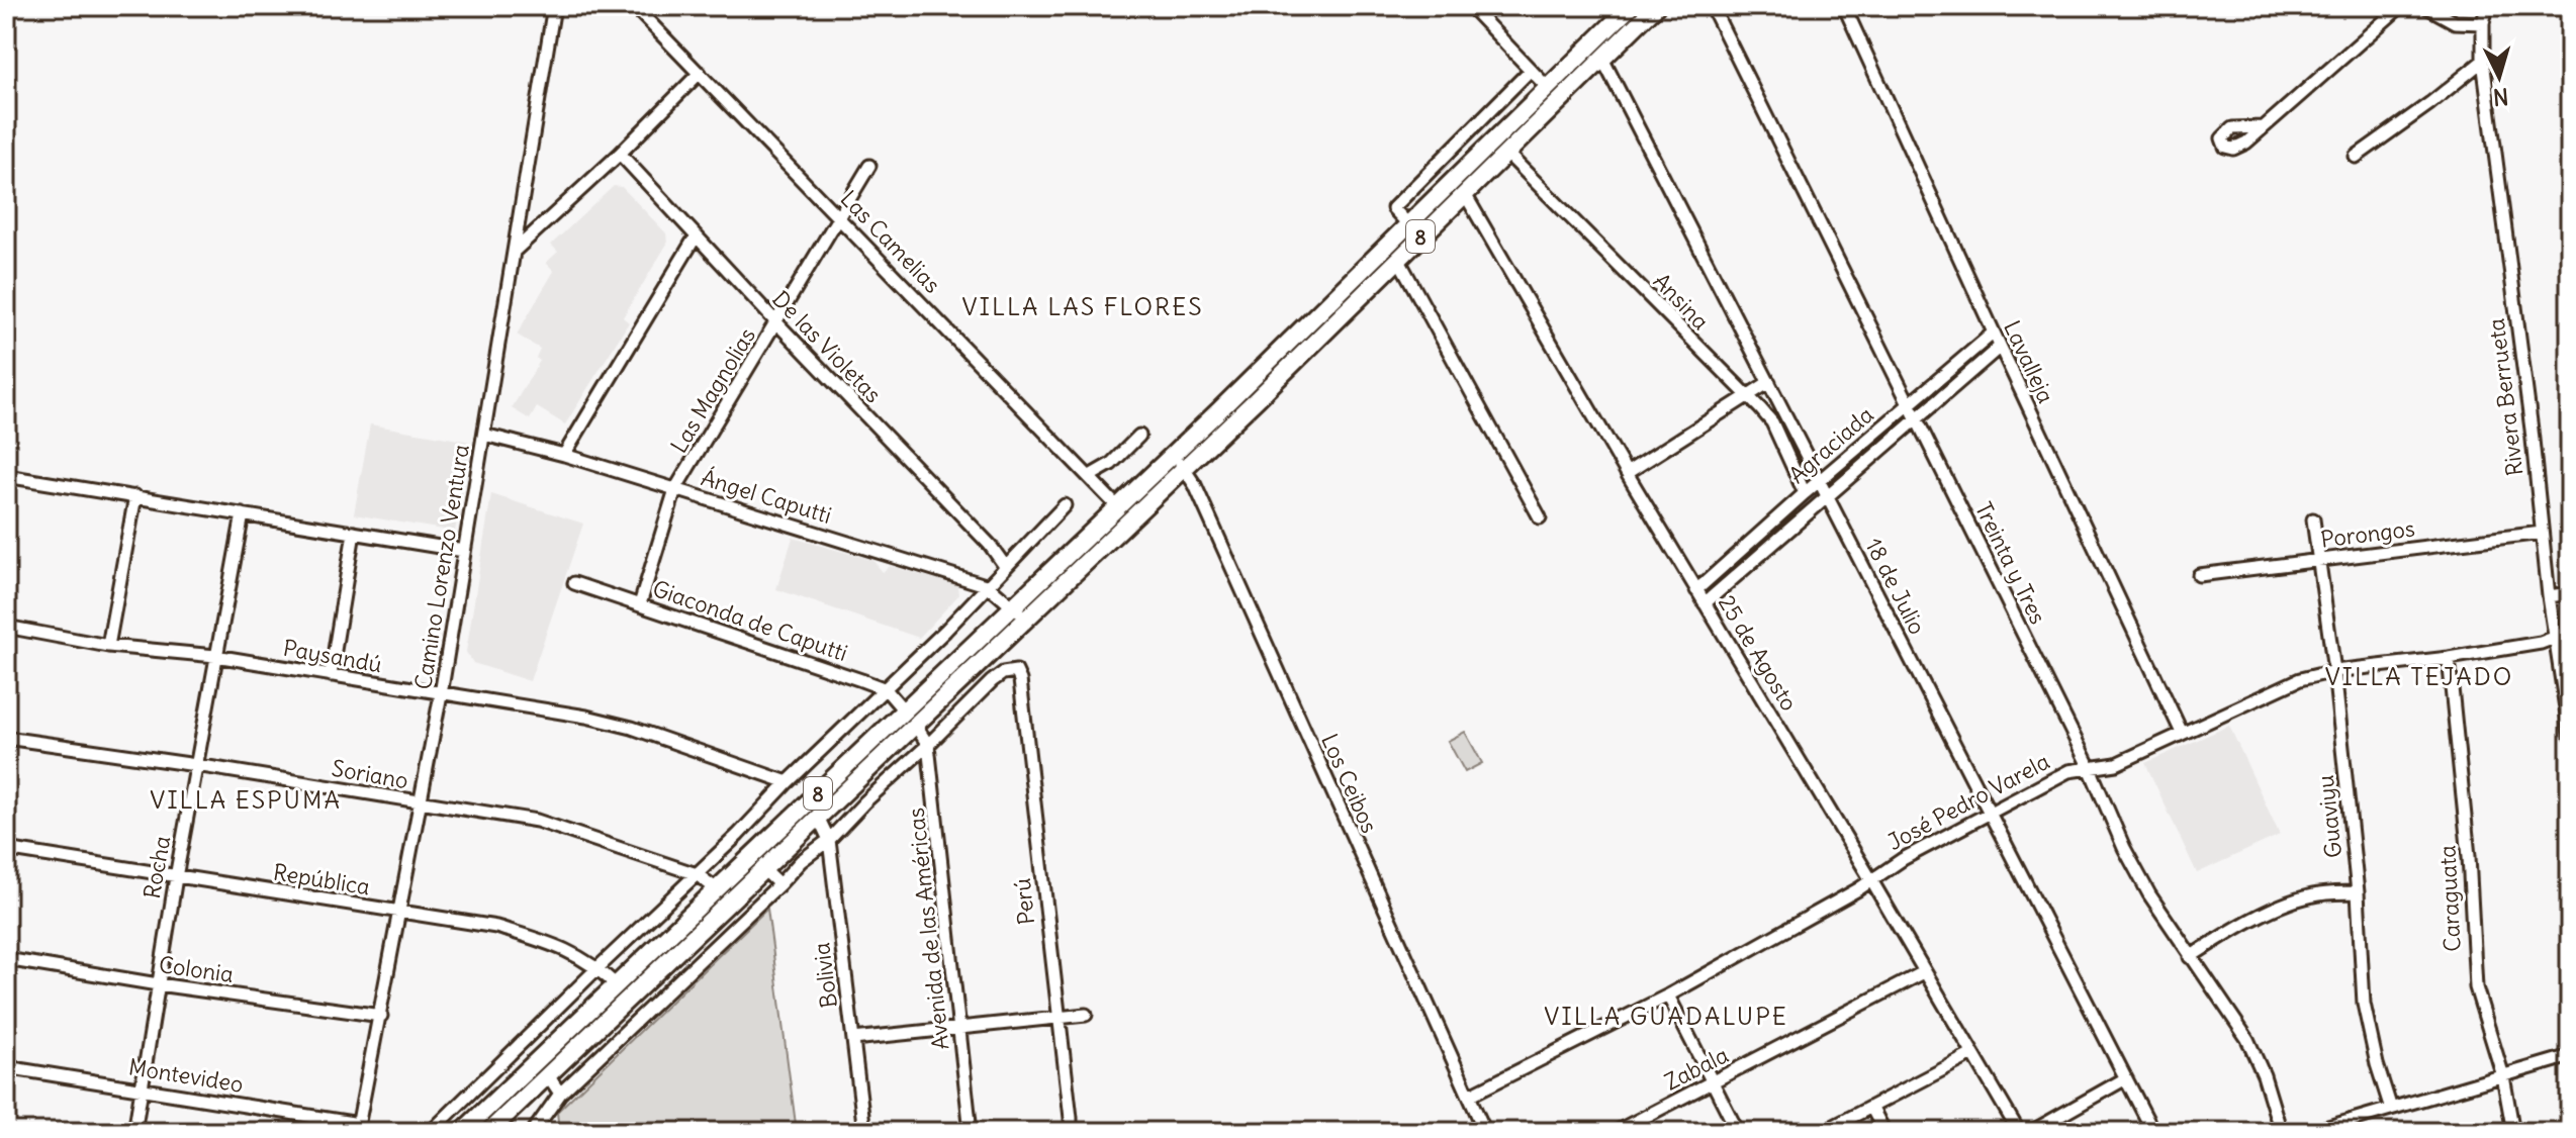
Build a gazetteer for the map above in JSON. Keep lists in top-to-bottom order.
{
  "streets": {
    "highway": ["8"],
    "street": [
      "Las Camelias",
      "Ansina",
      "De las Violetas",
      "Lavalleja",
      "Las Magnolias",
      "Rivera Berrueta",
      "Agraciada",
      "Ángel Caputti",
      "Porongos",
      "Treinta y Tres",
      "Camino Lorenzo Ventura",
      "18 de Julio",
      "Giaconda de Caputti",
      "25 de Agosto",
      "Paysandú",
      "Soriano",
      "Los Ceibos",
      "José Pedro Varela",
      "Guaviyu",
      "Rocha",
      "República",
      "Caraguata",
      "Perú",
      "Avenida de las Américas",
      "Colonia",
      "Bolivia",
      "Zabala",
      "Montevideo"
    ]
  },
  "crossings": [
    ["8", "Las Camelias"],
    ["8", "Ansina"],
    ["8", "Ángel Caputti"],
    ["8", "18 de Julio"],
    ["8", "25 de Agosto"],
    ["8", "Soriano"],
    ["8", "Los Ceibos"],
    ["8", "República"],
    ["8", "Avenida de las Américas"],
    ["8", "Bolivia"],
    ["Las Camelias", "Las Magnolias"],
    ["Ansina", "Agraciada"],
    ["De las Violetas", "Las Magnolias"],
    ["Lavalleja", "Agraciada"],
    ["Lavalleja", "José Pedro Varela"],
    ["Las Magnolias", "Ángel Caputti"],
    ["Las Magnolias", "Giaconda de Caputti"],
    ["Rivera Berrueta", "Porongos"],
    ["Rivera Berrueta", "José Pedro Varela"],
    ["Agraciada", "Treinta y Tres"],
    ["Agraciada", "18 de Julio"],
    ["Agraciada", "25 de Agosto"],
    ["Ángel Caputti", "Camino Lorenzo Ventura"],
    ["Porongos", "Guaviyu"],
    ["Treinta y Tres", "José Pedro Varela"],
    ["Camino Lorenzo Ventura", "Paysandú"],
    ["Camino Lorenzo Ventura", "Soriano"],
    ["Camino Lorenzo Ventura", "República"],
    ["Camino Lorenzo Ventura", "Colonia"],
    ["Camino Lorenzo Ventura", "Montevideo"],
    ["18 de Julio", "José Pedro Varela"],
    ["25 de Agosto", "José Pedro Varela"],
    ["25 de Agosto", "Zabala"],
    ["Paysandú", "Rocha"],
    ["Soriano", "Rocha"],
    ["Los Ceibos", "José Pedro Varela"],
    ["José Pedro Varela", "Guaviyu"],
    ["José Pedro Varela", "Caraguata"],
    ["Rocha", "República"],
    ["Rocha", "Colonia"],
    ["Rocha", "Montevideo"],
    ["Perú", "Avenida de las Américas"]
  ],
  "districts": [
    "VILLA LAS FLORES",
    "VILLA TEJADO",
    "VILLA ESPUMA",
    "VILLA GUADALUPE"
  ],
  "north": "bottom"
}
